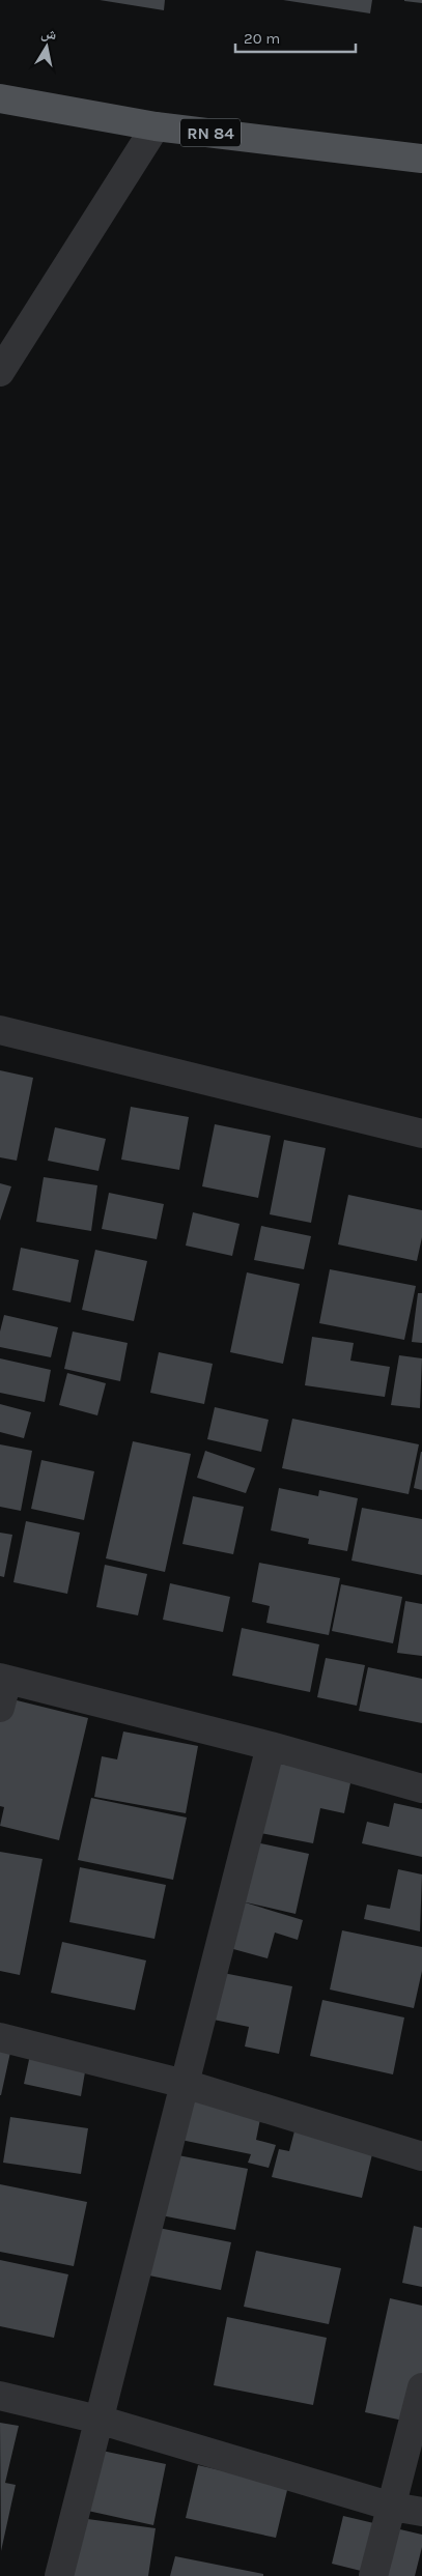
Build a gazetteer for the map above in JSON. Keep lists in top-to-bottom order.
{
  "streets": {
    "main road": ["RN 84"]
  },
  "scale_bar": "20 m",
  "north": "top"
}
